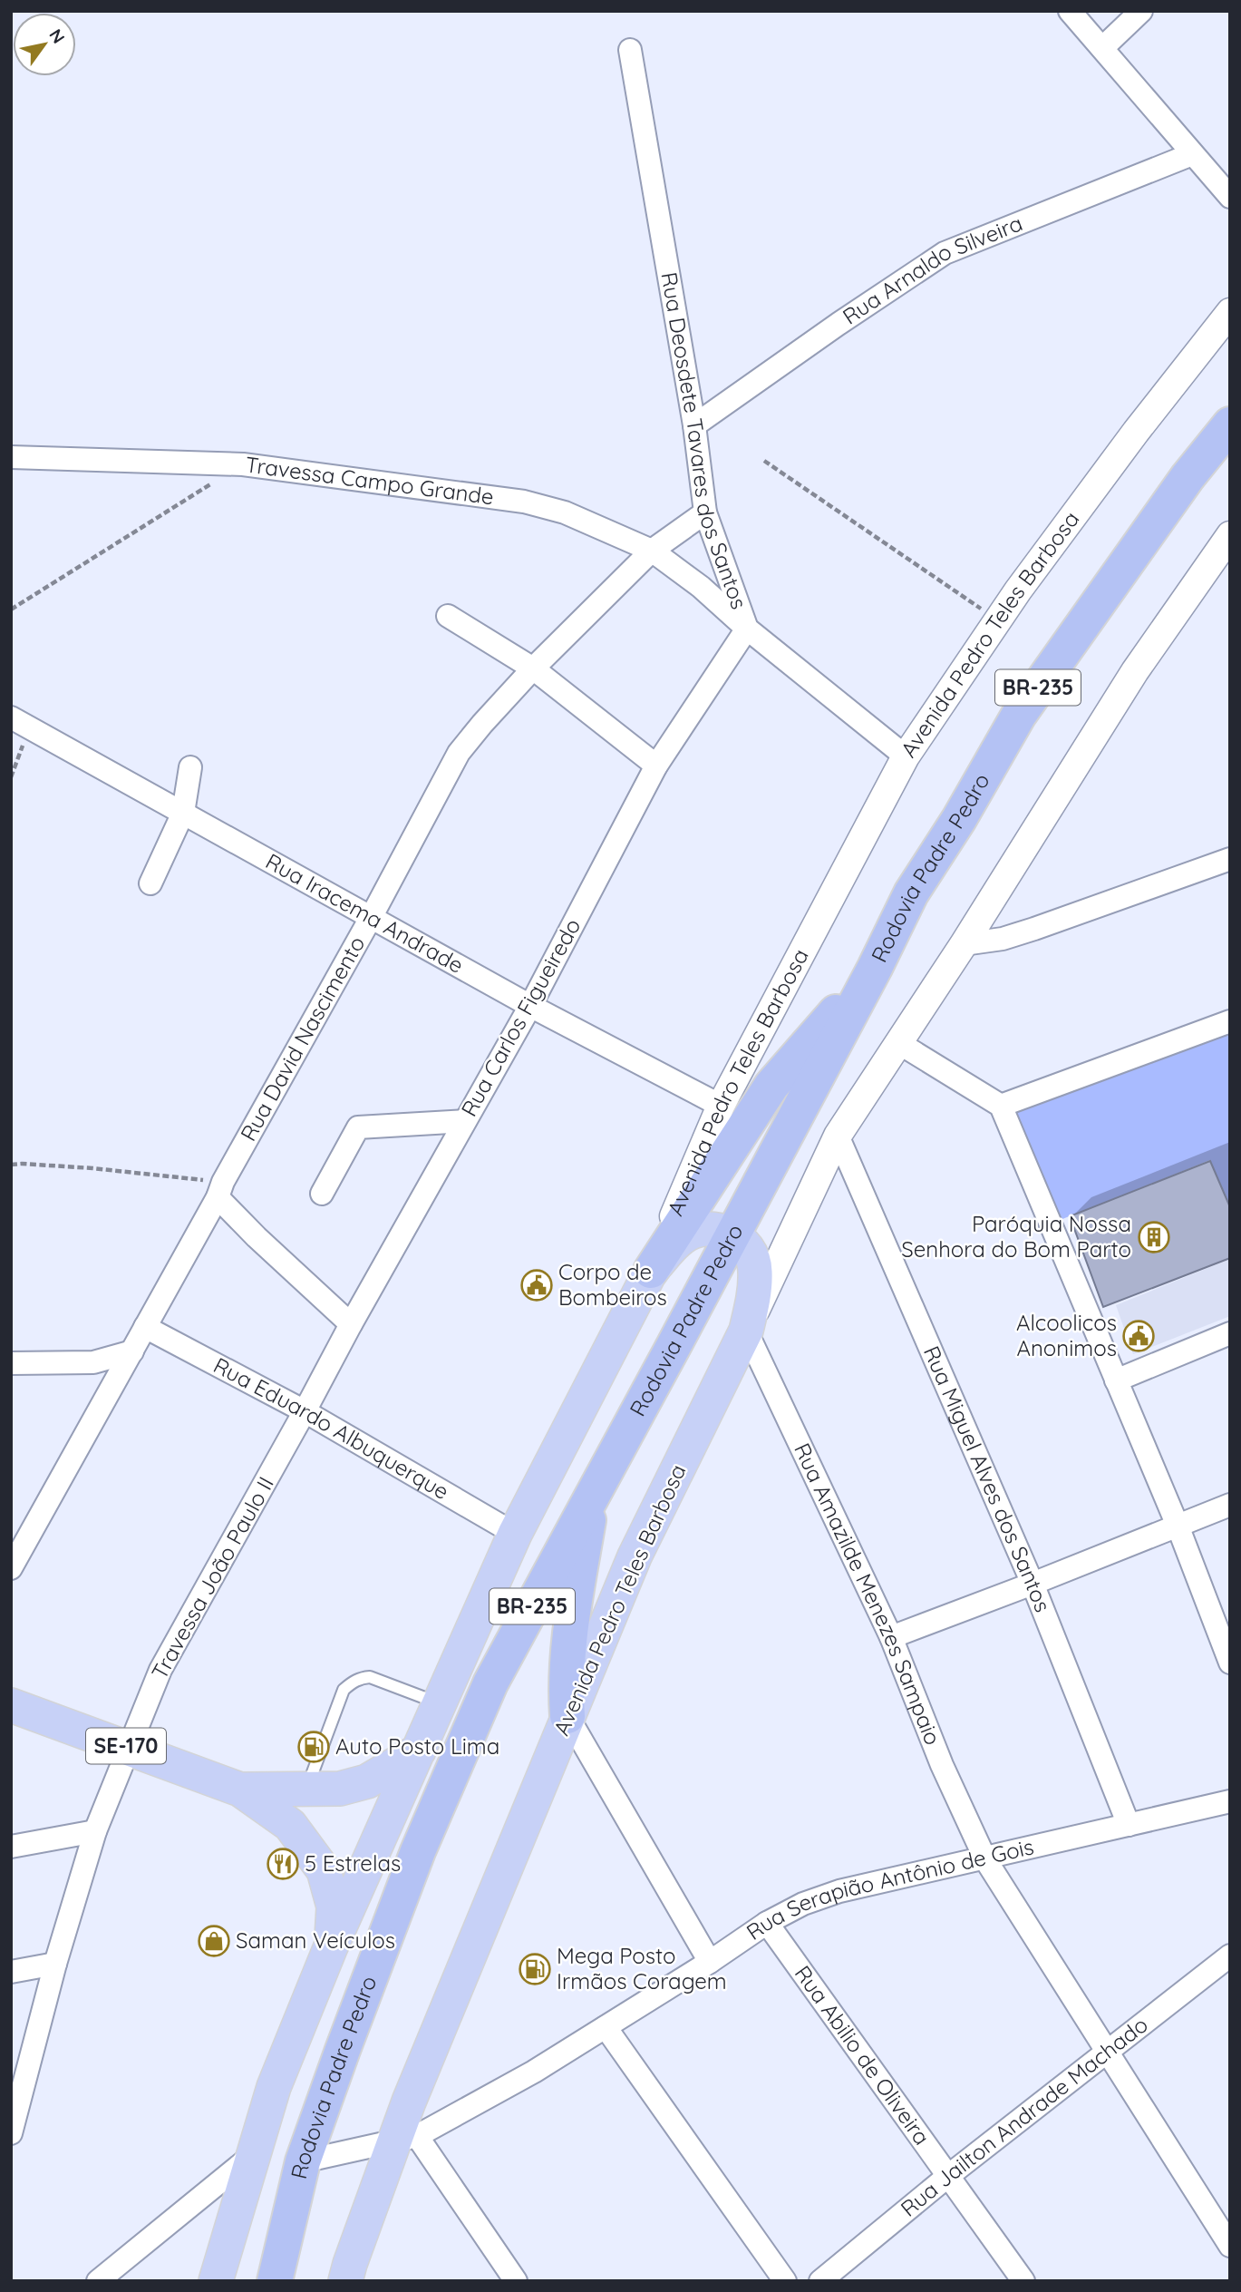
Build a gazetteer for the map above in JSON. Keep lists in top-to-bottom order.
{
  "streets": {
    "highway": ["BR-235", "Rodovia Padre Pedro"],
    "main road": ["Avenida Pedro Teles Barbosa", "SE-170"],
    "street": [
      "Rua Arnaldo Silveira",
      "Rua Deosdete Tavares dos Santos",
      "Travessa Campo Grande",
      "Rua Iracema Andrade",
      "Rua Carlos Figueiredo",
      "Rua David Nascimento",
      "Rua Eduardo Albuquerque",
      "Rua Miguel Alves dos Santos",
      "Travessa João Paulo II",
      "Rua Amazilde Menezes Sampaio",
      "Rua Serapião Antônio de Gois",
      "Rua Abilio de Oliveira",
      "Rua Jailton Andrade Machado"
    ]
  },
  "crossings": [
    ["Rua Arnaldo Silveira", "Rua Deosdete Tavares dos Santos"],
    ["Rua Deosdete Tavares dos Santos", "Travessa Campo Grande"],
    ["Rua Deosdete Tavares dos Santos", "Avenida Pedro Teles Barbosa"],
    ["Rua Deosdete Tavares dos Santos", "Rua Carlos Figueiredo"],
    ["Travessa Campo Grande", "Rua Carlos Figueiredo"],
    ["Travessa Campo Grande", "Rua David Nascimento"],
    ["Avenida Pedro Teles Barbosa", "Rua Iracema Andrade"],
    ["Avenida Pedro Teles Barbosa", "Rua Eduardo Albuquerque"],
    ["Avenida Pedro Teles Barbosa", "Rua Miguel Alves dos Santos"],
    ["Avenida Pedro Teles Barbosa", "Rua Amazilde Menezes Sampaio"],
    ["Avenida Pedro Teles Barbosa", "Rua Serapião Antônio de Gois"],
    ["Rodovia Padre Pedro", "Rua Serapião Antônio de Gois"],
    ["Rua Iracema Andrade", "Rua Carlos Figueiredo"],
    ["Rua Iracema Andrade", "Rua David Nascimento"],
    ["Rua Carlos Figueiredo", "Rua Eduardo Albuquerque"],
    ["Rua Carlos Figueiredo", "Travessa João Paulo II"],
    ["Rua David Nascimento", "Rua Eduardo Albuquerque"],
    ["Rua Eduardo Albuquerque", "Travessa João Paulo II"],
    ["Rua Miguel Alves dos Santos", "Rua Serapião Antônio de Gois"],
    ["Travessa João Paulo II", "SE-170"],
    ["Rua Amazilde Menezes Sampaio", "Rua Serapião Antônio de Gois"],
    ["Rua Amazilde Menezes Sampaio", "Rua Jailton Andrade Machado"],
    ["Rua Serapião Antônio de Gois", "Rua Abilio de Oliveira"],
    ["Rua Abilio de Oliveira", "Rua Jailton Andrade Machado"]
  ],
  "places": {
    "building": ["Paróquia Nossa Senhora do Bom Parto"],
    "public building": ["Corpo de Bombeiros", "Alcoolicos Anonimos"],
    "fuel station": ["Auto Posto Lima", "Mega Posto Irmãos Coragem"],
    "restaurant": ["5 Estrelas"],
    "shop": ["Saman Veículos"]
  },
  "north": "top right"
}
